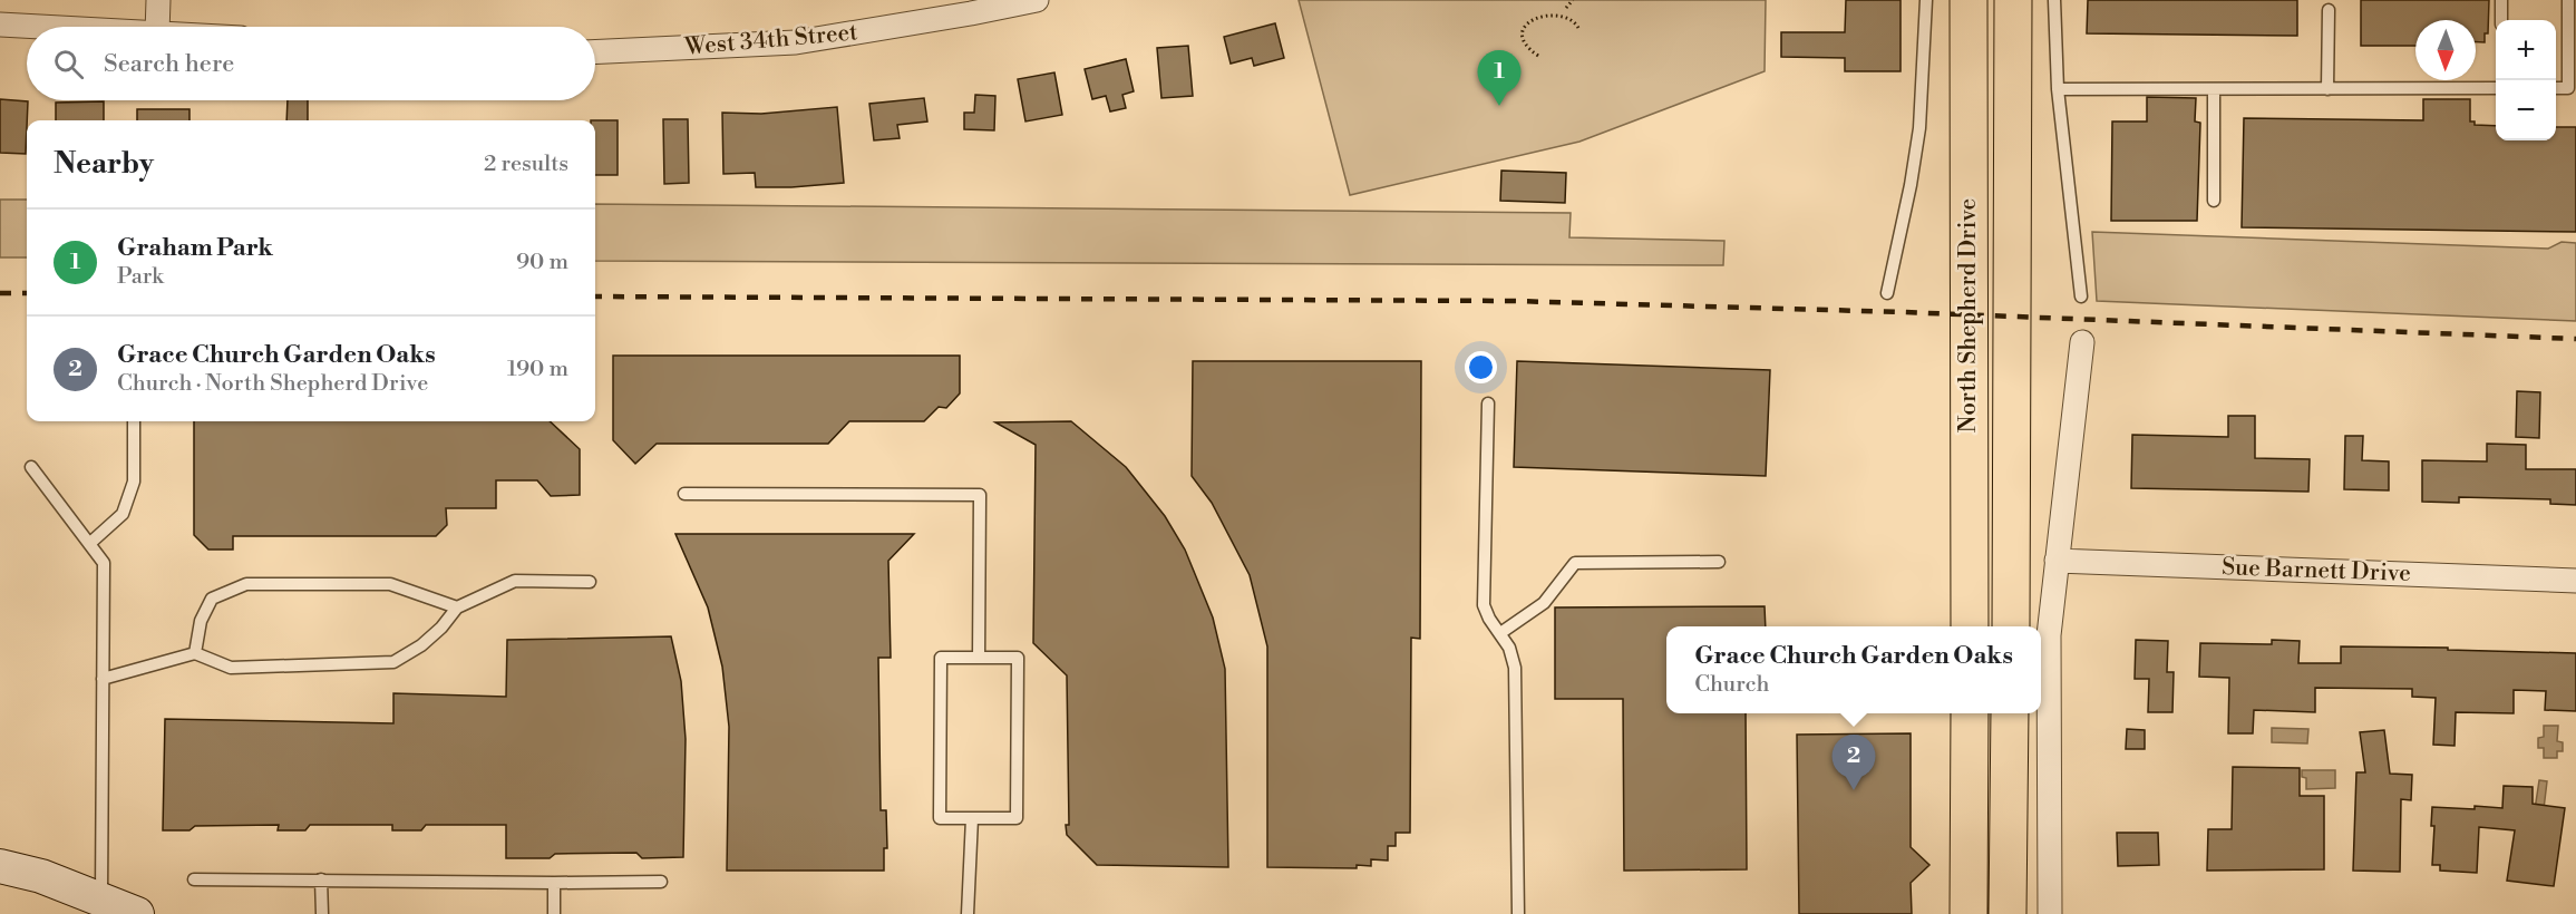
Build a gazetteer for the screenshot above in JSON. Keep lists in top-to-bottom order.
{
  "streets": {
    "main road": ["North Shepherd Drive"],
    "street": ["West 34th Street", "Sue Barnett Drive"]
  },
  "north": "bottom",
  "page": {
    "map_buttons": ["+", "−"],
    "search": "Search here",
    "pins": ["1", "2"],
    "heading": ["Nearby", "2 results"],
    "list": [
      {
        "mark": "1",
        "name": "Graham Park",
        "note": "Park",
        "value": "90 m"
      },
      {
        "mark": "2",
        "name": "Grace Church Garden Oaks",
        "note": "Church · North Shepherd Drive",
        "value": "190 m"
      }
    ],
    "popup": ["Grace Church Garden Oaks", "Church"]
  }
}
